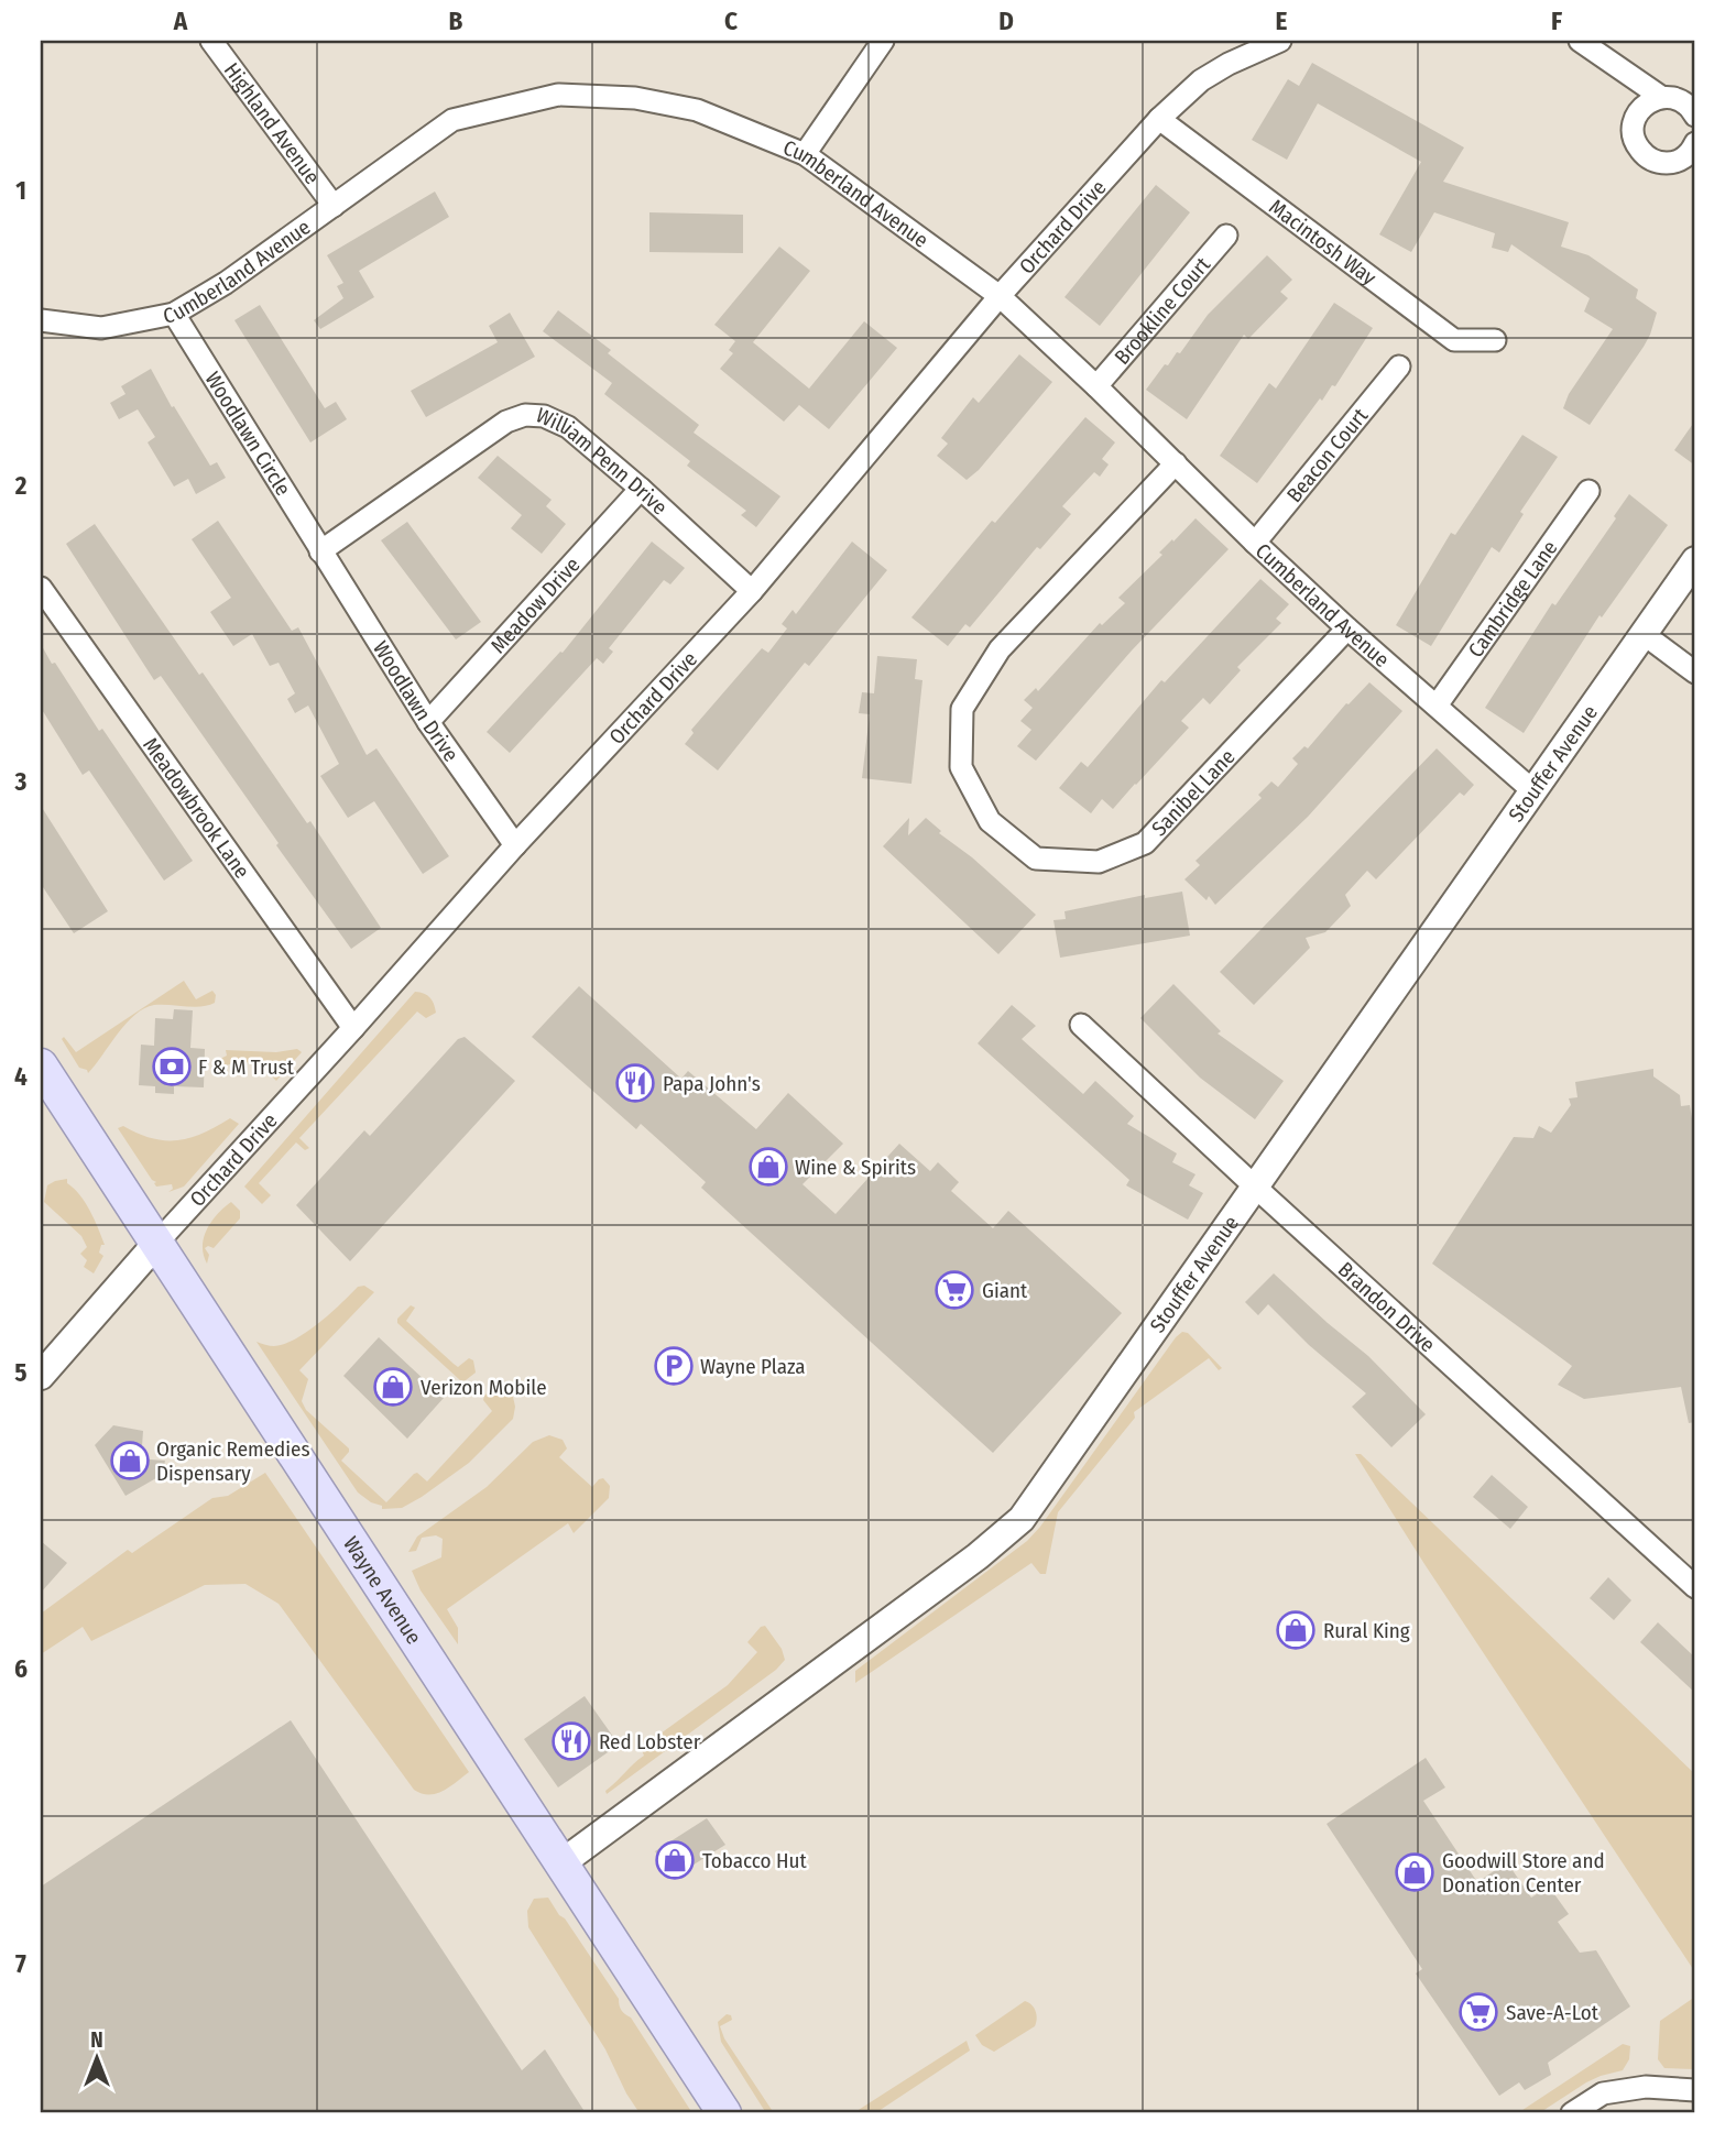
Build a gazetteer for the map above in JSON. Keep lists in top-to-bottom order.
{
  "streets": {
    "main road": ["Wayne Avenue"],
    "street": [
      "Highland Avenue",
      "Cumberland Avenue",
      "Orchard Drive",
      "Macintosh Way",
      "Brookline Court",
      "Woodlawn Circle",
      "Beacon Court",
      "William Penn Drive",
      "Cambridge Lane",
      "Meadow Drive",
      "Woodlawn Drive",
      "Stouffer Avenue",
      "Sanibel Lane",
      "Meadowbrook Lane",
      "Brandon Drive"
    ]
  },
  "crossings": [
    ["Highland Avenue", "Cumberland Avenue"],
    ["Cumberland Avenue", "Orchard Drive"],
    ["Cumberland Avenue", "Brookline Court"],
    ["Cumberland Avenue", "Woodlawn Circle"],
    ["Cumberland Avenue", "Beacon Court"],
    ["Cumberland Avenue", "Cambridge Lane"],
    ["Cumberland Avenue", "Stouffer Avenue"],
    ["Cumberland Avenue", "Sanibel Lane"],
    ["Orchard Drive", "Macintosh Way"],
    ["Orchard Drive", "William Penn Drive"],
    ["Orchard Drive", "Woodlawn Drive"],
    ["Orchard Drive", "Meadowbrook Lane"],
    ["Orchard Drive", "Wayne Avenue"],
    ["Woodlawn Circle", "William Penn Drive"],
    ["Woodlawn Circle", "Woodlawn Drive"],
    ["William Penn Drive", "Meadow Drive"],
    ["William Penn Drive", "Woodlawn Drive"],
    ["Meadow Drive", "Woodlawn Drive"],
    ["Stouffer Avenue", "Brandon Drive"],
    ["Stouffer Avenue", "Wayne Avenue"]
  ],
  "places": {
    "bank": ["F & M Trust"],
    "restaurant": ["Papa John's", "Red Lobster"],
    "shop": [
      "Wine & Spirits",
      "Verizon Mobile",
      "Organic Remedies Dispensary",
      "Rural King",
      "Tobacco Hut",
      "Goodwill Store and Donation Center"
    ],
    "supermarket": ["Giant", "Save-A-Lot"],
    "parking": ["Wayne Plaza"]
  },
  "north": "top",
  "grid": {
    "columns": [
      "A",
      "B",
      "C",
      "D",
      "E",
      "F"
    ],
    "rows": [
      "1",
      "2",
      "3",
      "4",
      "5",
      "6",
      "7"
    ]
  }
}
